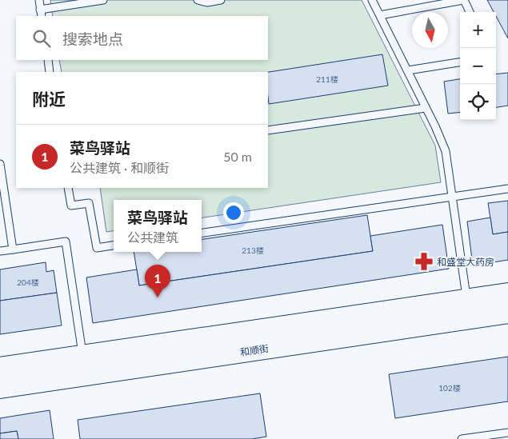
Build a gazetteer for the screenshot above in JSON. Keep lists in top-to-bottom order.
{
  "streets": {
    "street": ["和顺街"]
  },
  "places": {
    "pharmacy": ["和盛堂大药房"]
  },
  "house_numbers": [
    "211楼",
    "213楼",
    "204楼",
    "102楼"
  ],
  "north": "bottom",
  "page": {
    "map_buttons": ["+", "−"],
    "search": "搜索地点",
    "heading": "附近",
    "list": [
      {
        "mark": "1",
        "name": "菜鸟驿站",
        "note": "公共建筑 · 和顺街",
        "value": "50 m"
      }
    ],
    "popup": ["菜鸟驿站", "公共建筑"],
    "pins": "1"
  }
}
